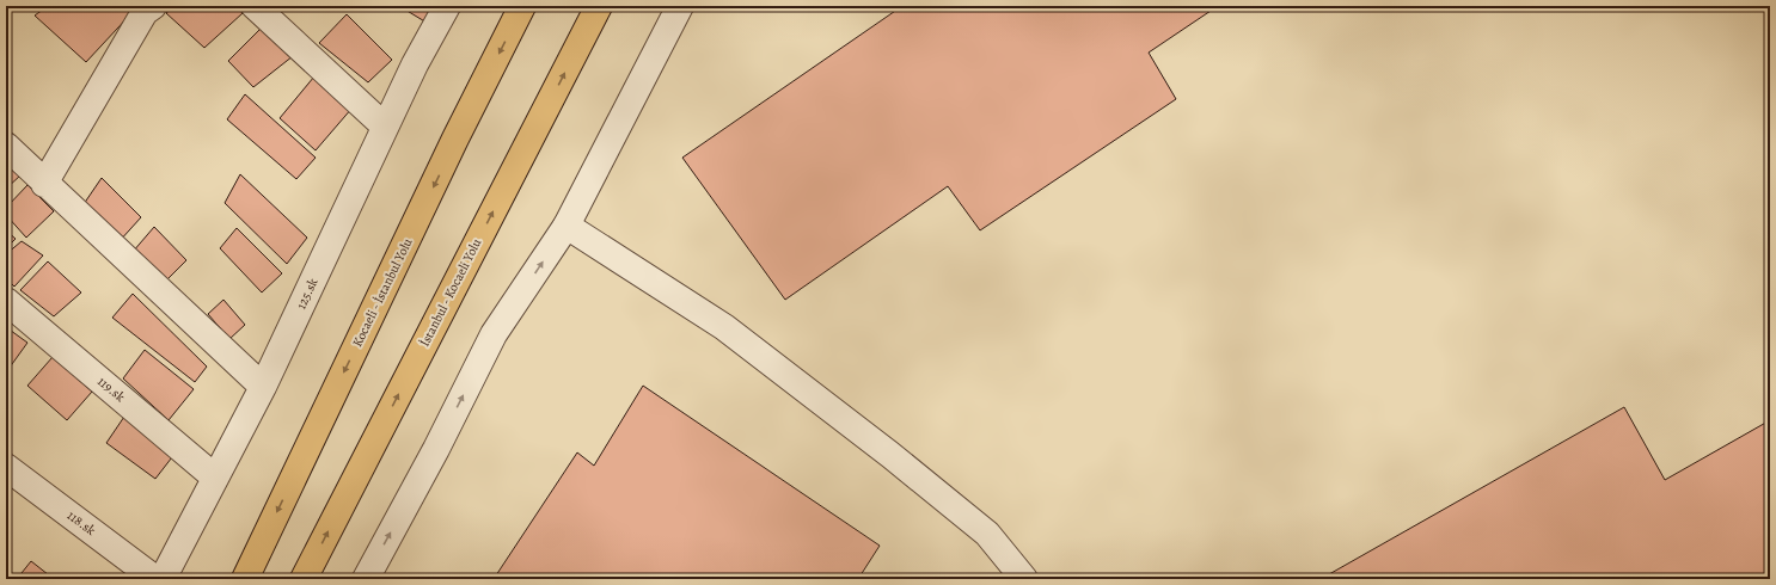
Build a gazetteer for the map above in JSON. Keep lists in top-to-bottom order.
{
  "streets": {
    "highway": ["Kocaeli - İstanbul Yolu", "İstanbul - Kocaeli Yolu"],
    "street": ["125.sk", "119.sk", "118.sk"]
  },
  "crossings": [
    ["125.sk", "119.sk"]
  ],
  "one_way": ["Kocaeli - İstanbul Yolu", "İstanbul - Kocaeli Yolu"]
}
